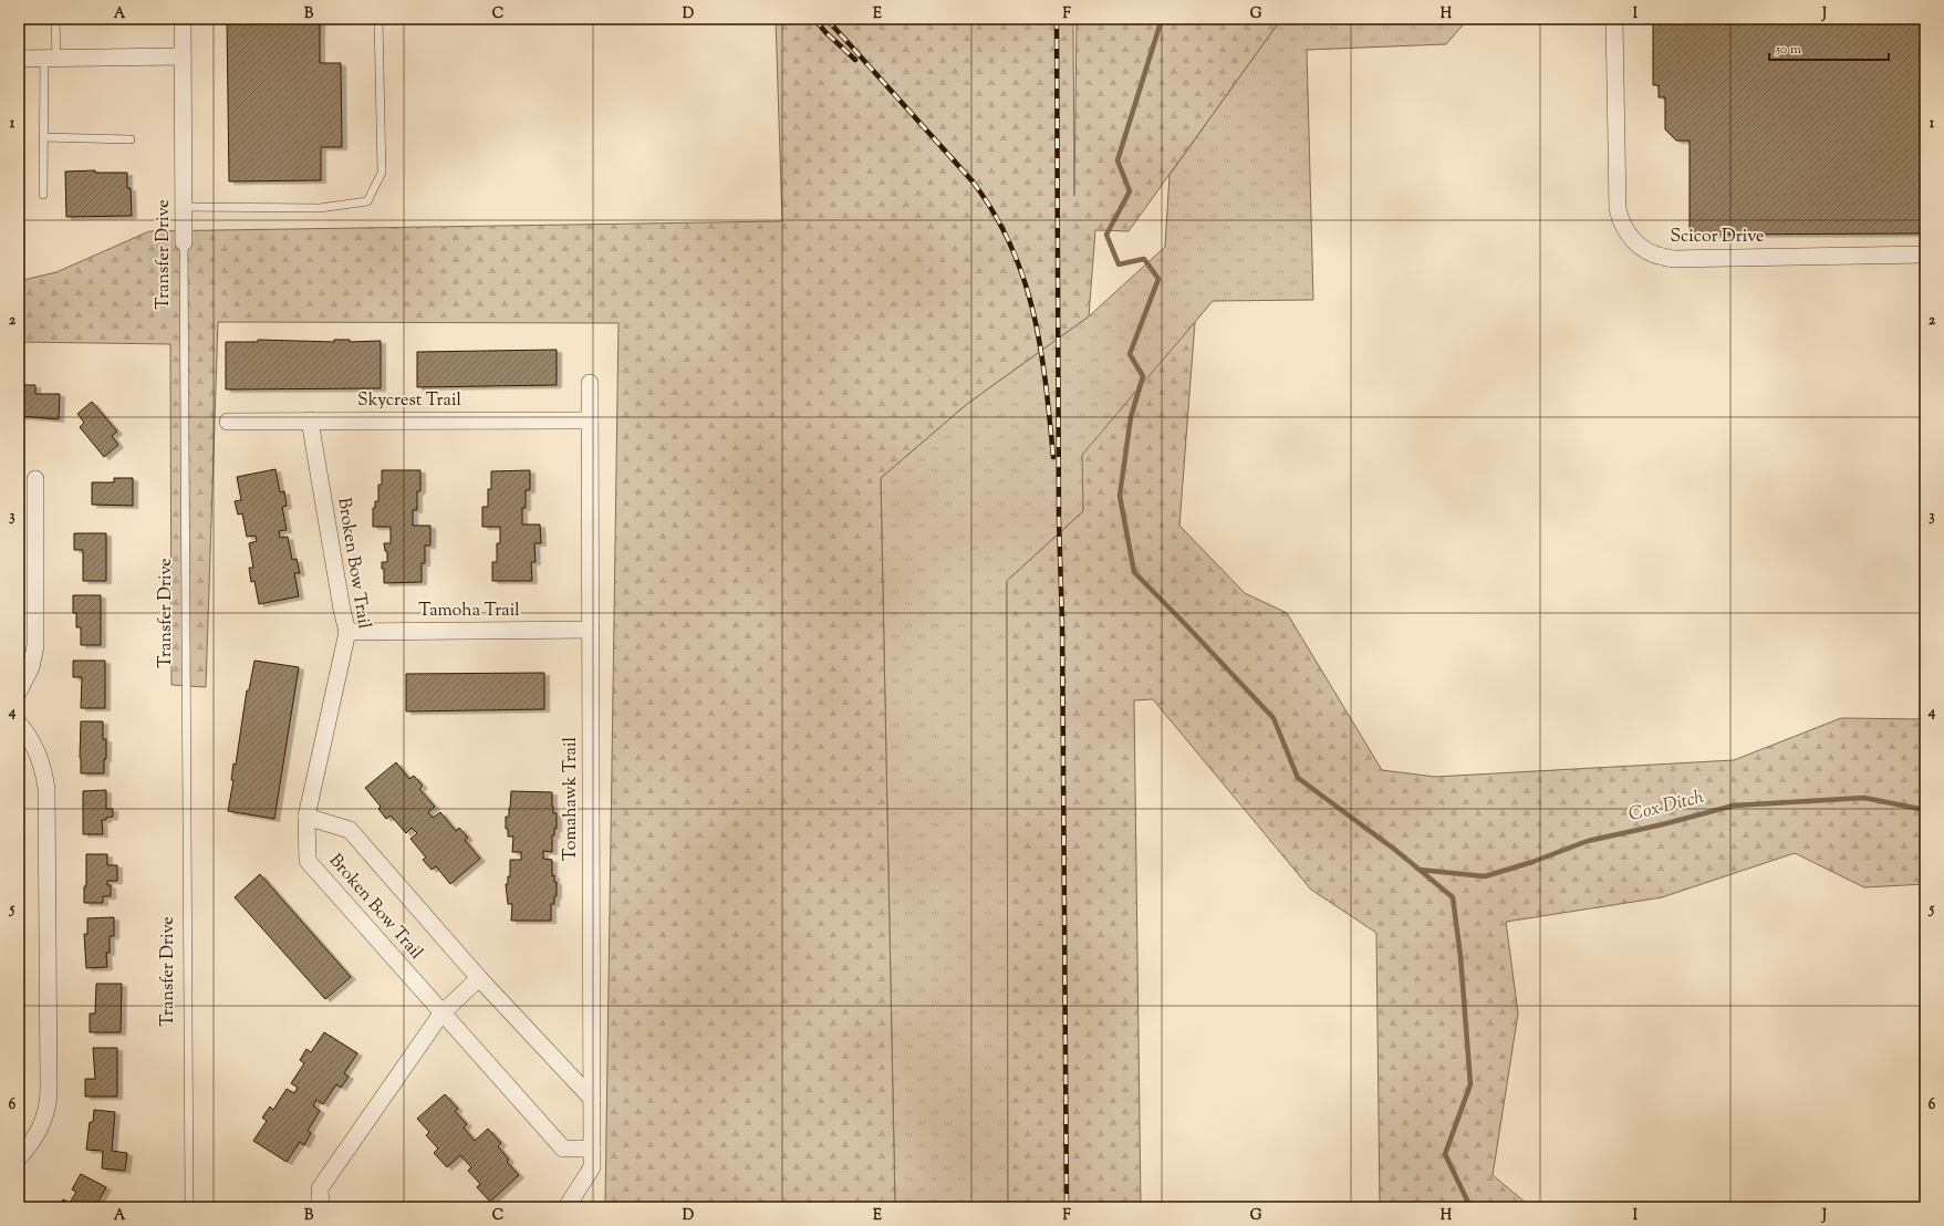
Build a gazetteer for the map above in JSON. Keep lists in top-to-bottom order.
{
  "streets": {
    "street": [
      "Scicor Drive",
      "Transfer Drive",
      "Skycrest Trail",
      "Broken Bow Trail",
      "Tamoha Trail",
      "Tomahawk Trail"
    ]
  },
  "crossings": [
    ["Skycrest Trail", "Broken Bow Trail"],
    ["Skycrest Trail", "Tomahawk Trail"],
    ["Broken Bow Trail", "Tamoha Trail"],
    ["Broken Bow Trail", "Tomahawk Trail"],
    ["Tamoha Trail", "Tomahawk Trail"]
  ],
  "water": ["Cox Ditch"],
  "scale_bar": "50 m",
  "grid": {
    "columns": [
      "A",
      "B",
      "C",
      "D",
      "E",
      "F",
      "G",
      "H",
      "I",
      "J"
    ],
    "rows": [
      "1",
      "2",
      "3",
      "4",
      "5",
      "6"
    ]
  }
}
